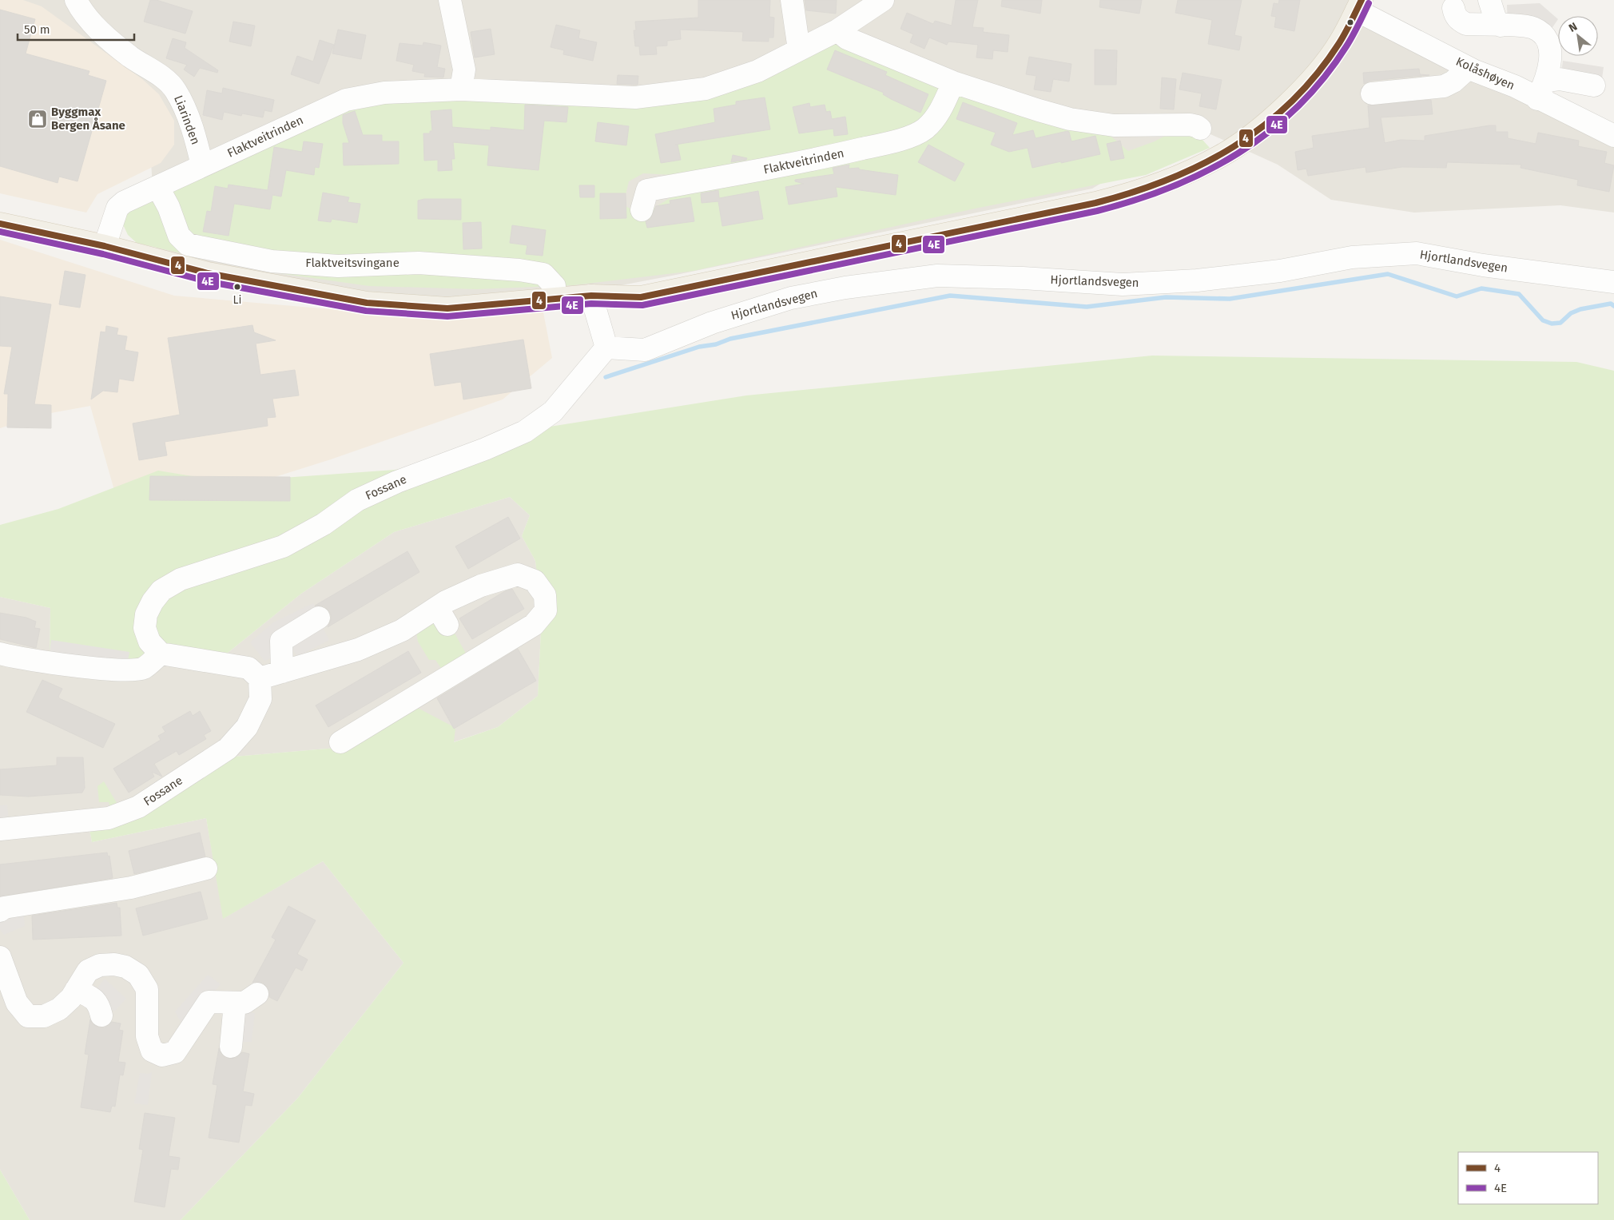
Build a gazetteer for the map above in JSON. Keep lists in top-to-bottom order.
{
  "streets": {
    "street": [
      "Kolåshøyen",
      "Liarinden",
      "Flaktveitrinden",
      "Hjortlandsvegen",
      "Flaktveitsvingane",
      "Fossane"
    ]
  },
  "crossings": [
    ["Liarinden", "Flaktveitrinden"],
    ["Flaktveitrinden", "Flaktveitsvingane"],
    ["Hjortlandsvegen", "Fossane"]
  ],
  "places": {
    "shop": ["Byggmax Bergen Åsane"],
    "other": ["Li"]
  },
  "lines": ["transit line 4", "transit line 4E"],
  "legend": ["4", "4E"],
  "scale_bar": "50 m",
  "north": "top left"
}
